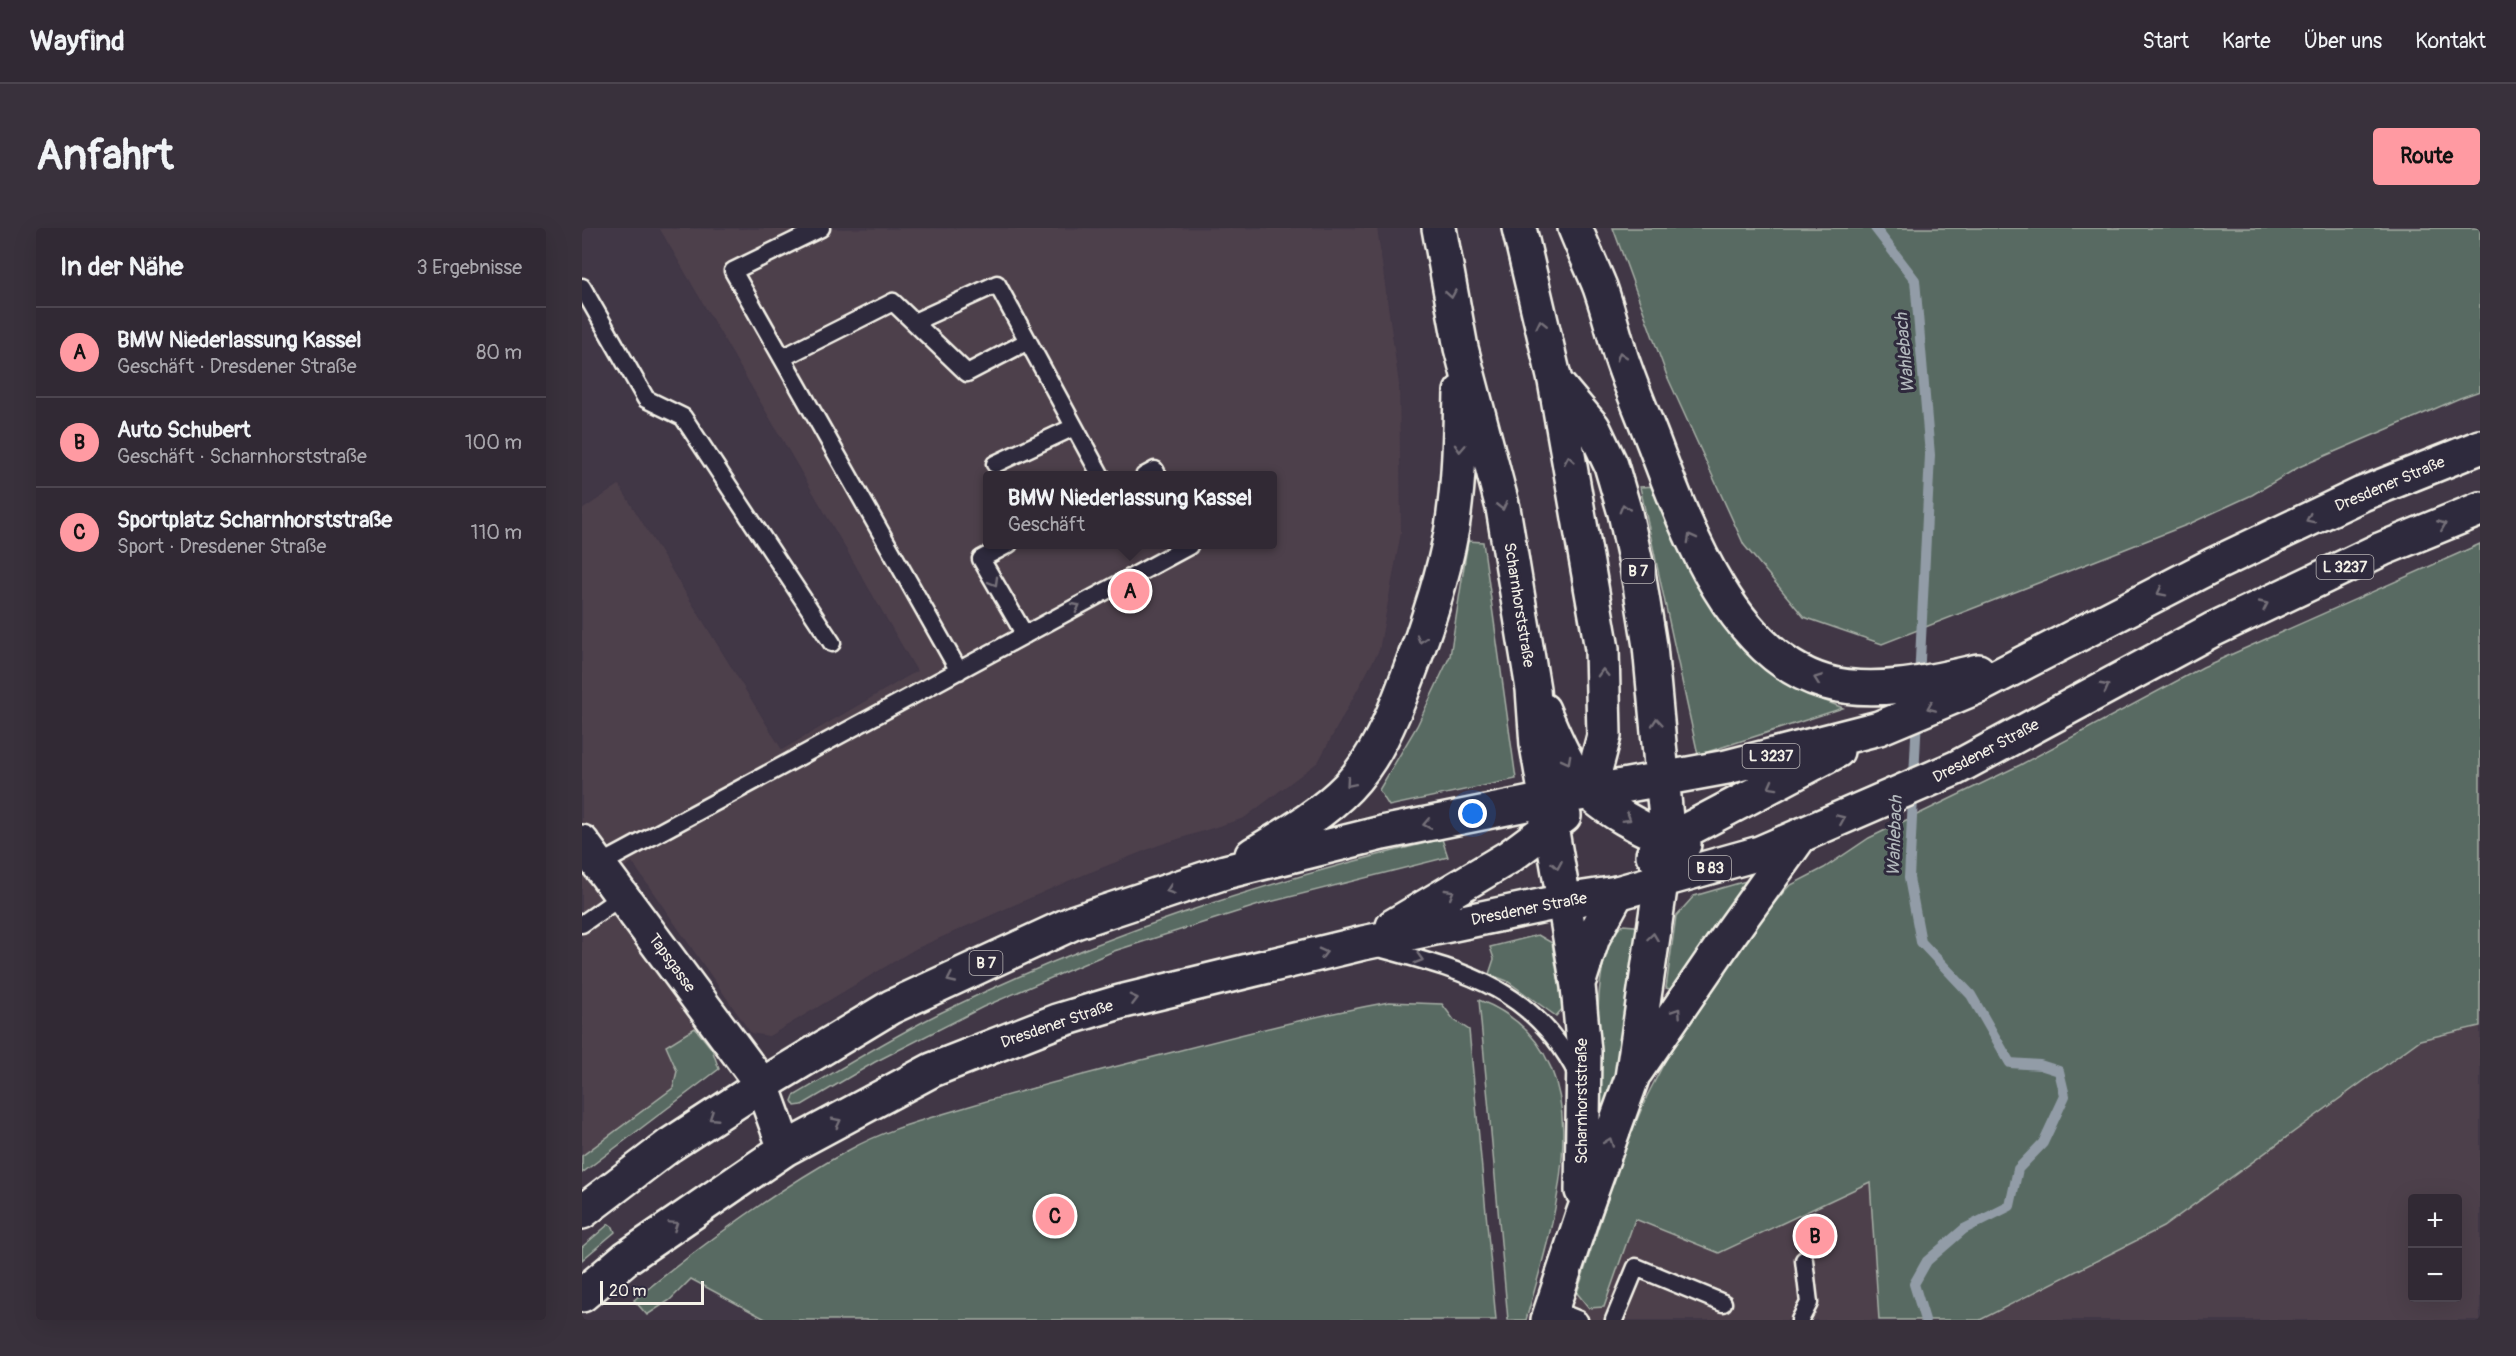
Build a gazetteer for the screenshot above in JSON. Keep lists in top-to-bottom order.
{
  "streets": {
    "main road": [
      "Dresdener Straße",
      "L 3237",
      "B 7",
      "Scharnhorststraße",
      "B 83",
      "Tapsgasse"
    ]
  },
  "crossings": [
    ["Dresdener Straße", "Scharnhorststraße"],
    ["Dresdener Straße", "Tapsgasse"],
    ["B 7", "Scharnhorststraße"],
    ["B 7", "Tapsgasse"]
  ],
  "water": ["Wahlebach"],
  "scale_bar": "20 m",
  "page": {
    "header": "Wayfind",
    "nav": [
      "Start",
      "Karte",
      "Über uns",
      "Kontakt"
    ],
    "buttons": "Route",
    "title": "Anfahrt",
    "heading": ["In der Nähe", "3 Ergebnisse"],
    "list": [
      {
        "mark": "A",
        "name": "BMW Niederlassung Kassel",
        "note": "Geschäft · Dresdener Straße",
        "value": "80 m"
      },
      {
        "mark": "B",
        "name": "Auto Schubert",
        "note": "Geschäft · Scharnhorststraße",
        "value": "100 m"
      },
      {
        "mark": "C",
        "name": "Sportplatz Scharnhorststraße",
        "note": "Sport · Dresdener Straße",
        "value": "110 m"
      }
    ],
    "popup": ["BMW Niederlassung Kassel", "Geschäft"],
    "pins": ["A", "C", "B"],
    "map_buttons": ["+", "−"],
    "scale": "20 m"
  }
}
